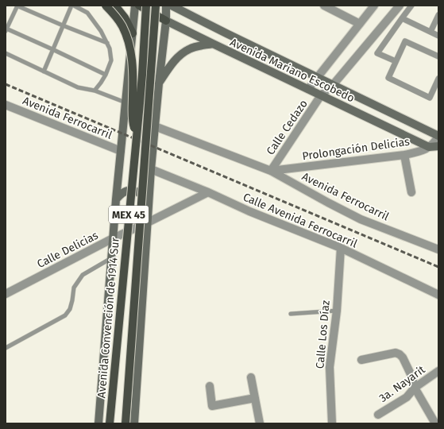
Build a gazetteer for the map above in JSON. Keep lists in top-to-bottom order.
{
  "streets": {
    "main road": ["Avenida Mariano Escobedo", "MEX 45", "Avenida Convención de 1914 Sur"],
    "street": [
      "Avenida Ferrocarril",
      "Calle Cedazo",
      "Prolongación Delicias",
      "Calle Avenida Ferrocarril",
      "Calle Delicias",
      "Calle Los Díaz",
      "3a. Nayarit"
    ]
  },
  "crossings": [
    ["Avenida Mariano Escobedo", "Calle Cedazo"],
    ["Avenida Mariano Escobedo", "Prolongación Delicias"],
    ["Avenida Ferrocarril", "Calle Cedazo"],
    ["Avenida Ferrocarril", "Prolongación Delicias"],
    ["Avenida Ferrocarril", "Avenida Convención de 1914 Sur"],
    ["Calle Cedazo", "Prolongación Delicias"],
    ["Calle Avenida Ferrocarril", "Calle Delicias"],
    ["Calle Avenida Ferrocarril", "Calle Los Díaz"],
    ["Calle Delicias", "Avenida Convención de 1914 Sur"]
  ]
}
